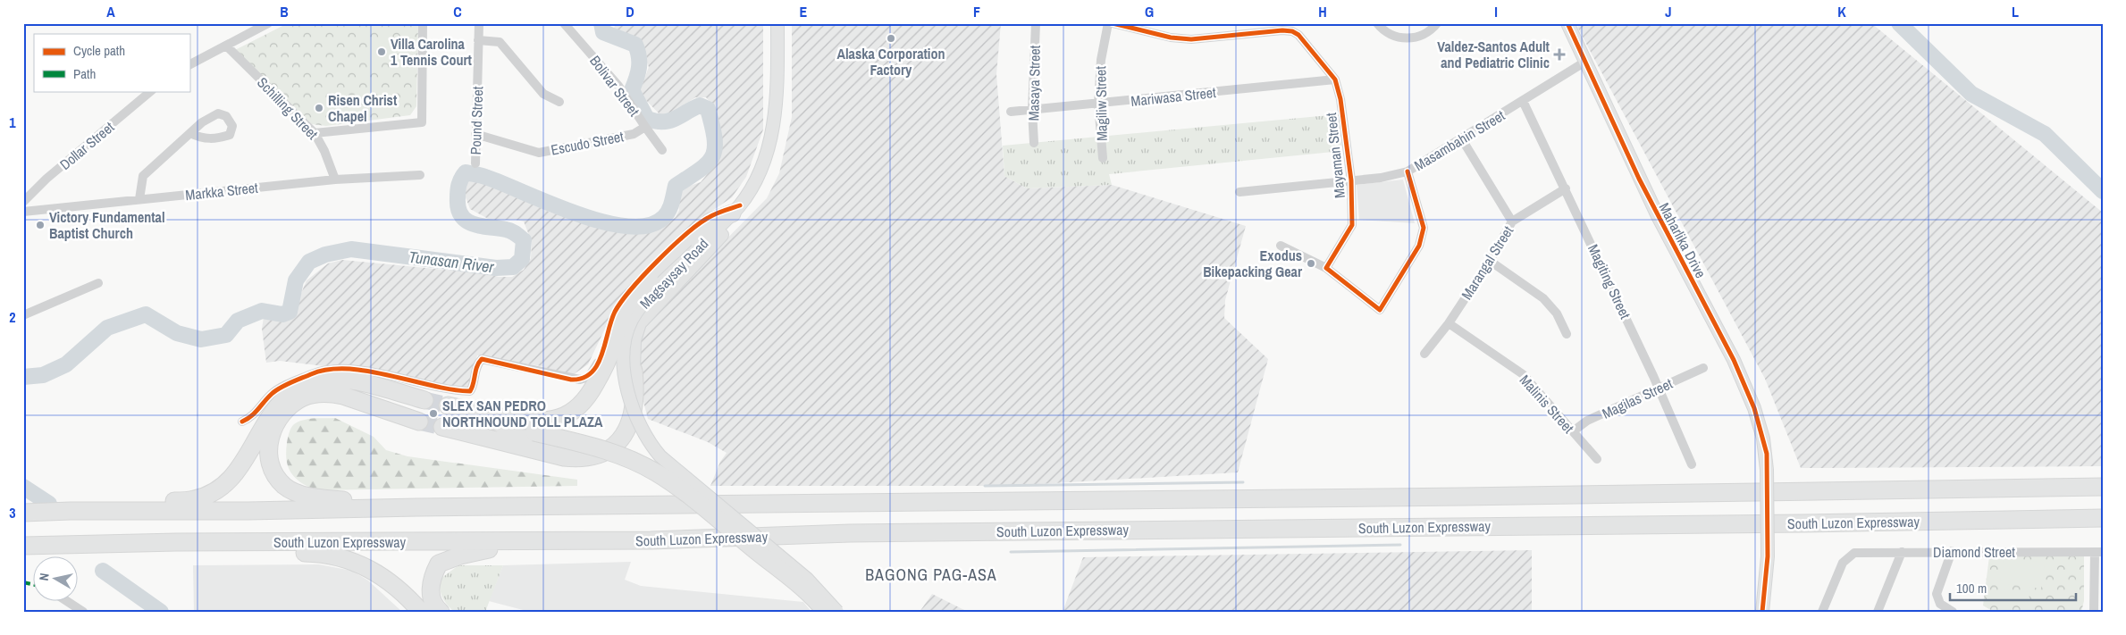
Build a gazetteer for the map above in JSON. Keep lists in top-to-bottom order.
{
  "streets": {
    "highway": ["South Luzon Expressway"],
    "main road": ["Maharlika Drive", "Magsaysay Road"],
    "street": [
      "Masaya Street",
      "Bolivar Street",
      "Mariwasa Street",
      "Magiliw Street",
      "Schilling Street",
      "Pound Street",
      "Masambahin Street",
      "Escudo Street",
      "Dollar Street",
      "Mayaman Street",
      "Markka Street",
      "Marangal Street",
      "Magiting Street",
      "Magilas Street",
      "Malinis Street",
      "Diamond Street"
    ]
  },
  "crossings": [
    ["Masaya Street", "Mariwasa Street"],
    ["Bolivar Street", "Escudo Street"],
    ["Mariwasa Street", "Magiliw Street"],
    ["Mariwasa Street", "Mayaman Street"],
    ["Schilling Street", "Markka Street"],
    ["Pound Street", "Escudo Street"],
    ["Masambahin Street", "Mayaman Street"],
    ["Masambahin Street", "Maharlika Drive"],
    ["Masambahin Street", "Magiting Street"],
    ["Marangal Street", "Magiting Street"],
    ["Marangal Street", "Malinis Street"],
    ["Magiting Street", "Magilas Street"],
    ["Magilas Street", "Malinis Street"]
  ],
  "districts": ["BAGONG PAG-ASA"],
  "water": ["Tunasan River"],
  "places": {
    "other": [
      "Alaska Corporation Factory",
      "Villa Carolina 1 Tennis Court",
      "Risen Christ Chapel",
      "Victory Fundamental Baptist Church",
      "Exodus Bikepacking Gear",
      "SLEX SAN PEDRO NORTHNOUND TOLL PLAZA"
    ],
    "health": ["Valdez-Santos Adult and Pediatric Clinic"]
  },
  "legend": ["Cycle path", "Path"],
  "scale_bar": "100 m",
  "north": "left",
  "grid": {
    "columns": [
      "A",
      "B",
      "C",
      "D",
      "E",
      "F",
      "G",
      "H",
      "I",
      "J",
      "K",
      "L"
    ],
    "rows": ["1", "2", "3"]
  }
}
